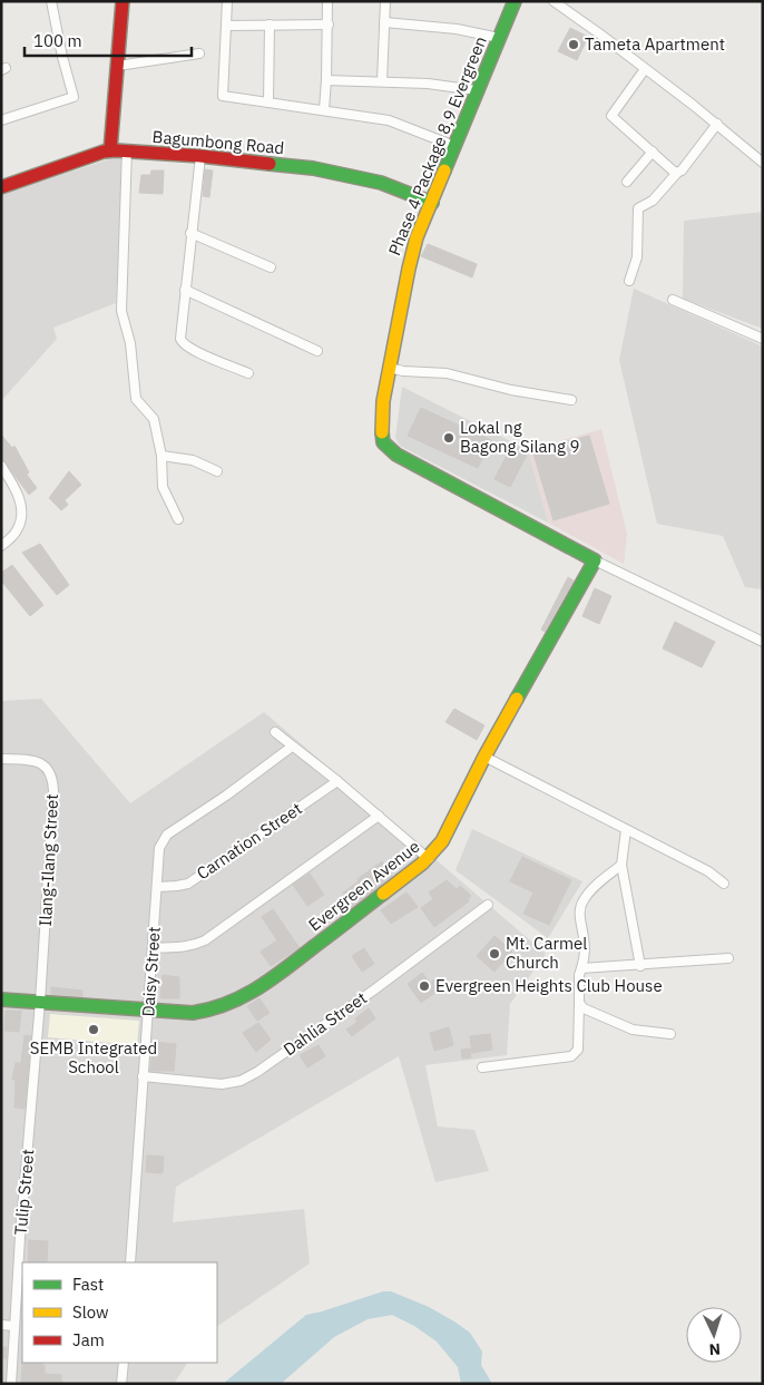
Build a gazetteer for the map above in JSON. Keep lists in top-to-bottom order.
{
  "streets": {
    "street": [
      "Bagumbong Road",
      "Phase 4 Package 8,9 Evergreen",
      "Carnation Street",
      "Ilang-Ilang Street",
      "Evergreen Avenue",
      "Daisy Street",
      "Dahlia Street",
      "Tulip Street"
    ]
  },
  "crossings": [
    ["Bagumbong Road", "Phase 4 Package 8,9 Evergreen"],
    ["Phase 4 Package 8,9 Evergreen", "Evergreen Avenue"],
    ["Carnation Street", "Daisy Street"],
    ["Ilang-Ilang Street", "Evergreen Avenue"],
    ["Ilang-Ilang Street", "Tulip Street"],
    ["Evergreen Avenue", "Daisy Street"],
    ["Evergreen Avenue", "Tulip Street"],
    ["Daisy Street", "Dahlia Street"]
  ],
  "places": [
    "Tameta Apartment",
    "Lokal ng Bagong Silang 9",
    "Mt. Carmel Church",
    "Evergreen Heights Club House",
    "SEMB Integrated School"
  ],
  "legend": ["Fast", "Slow", "Jam"],
  "scale_bar": "100 m",
  "north": "bottom"
}
